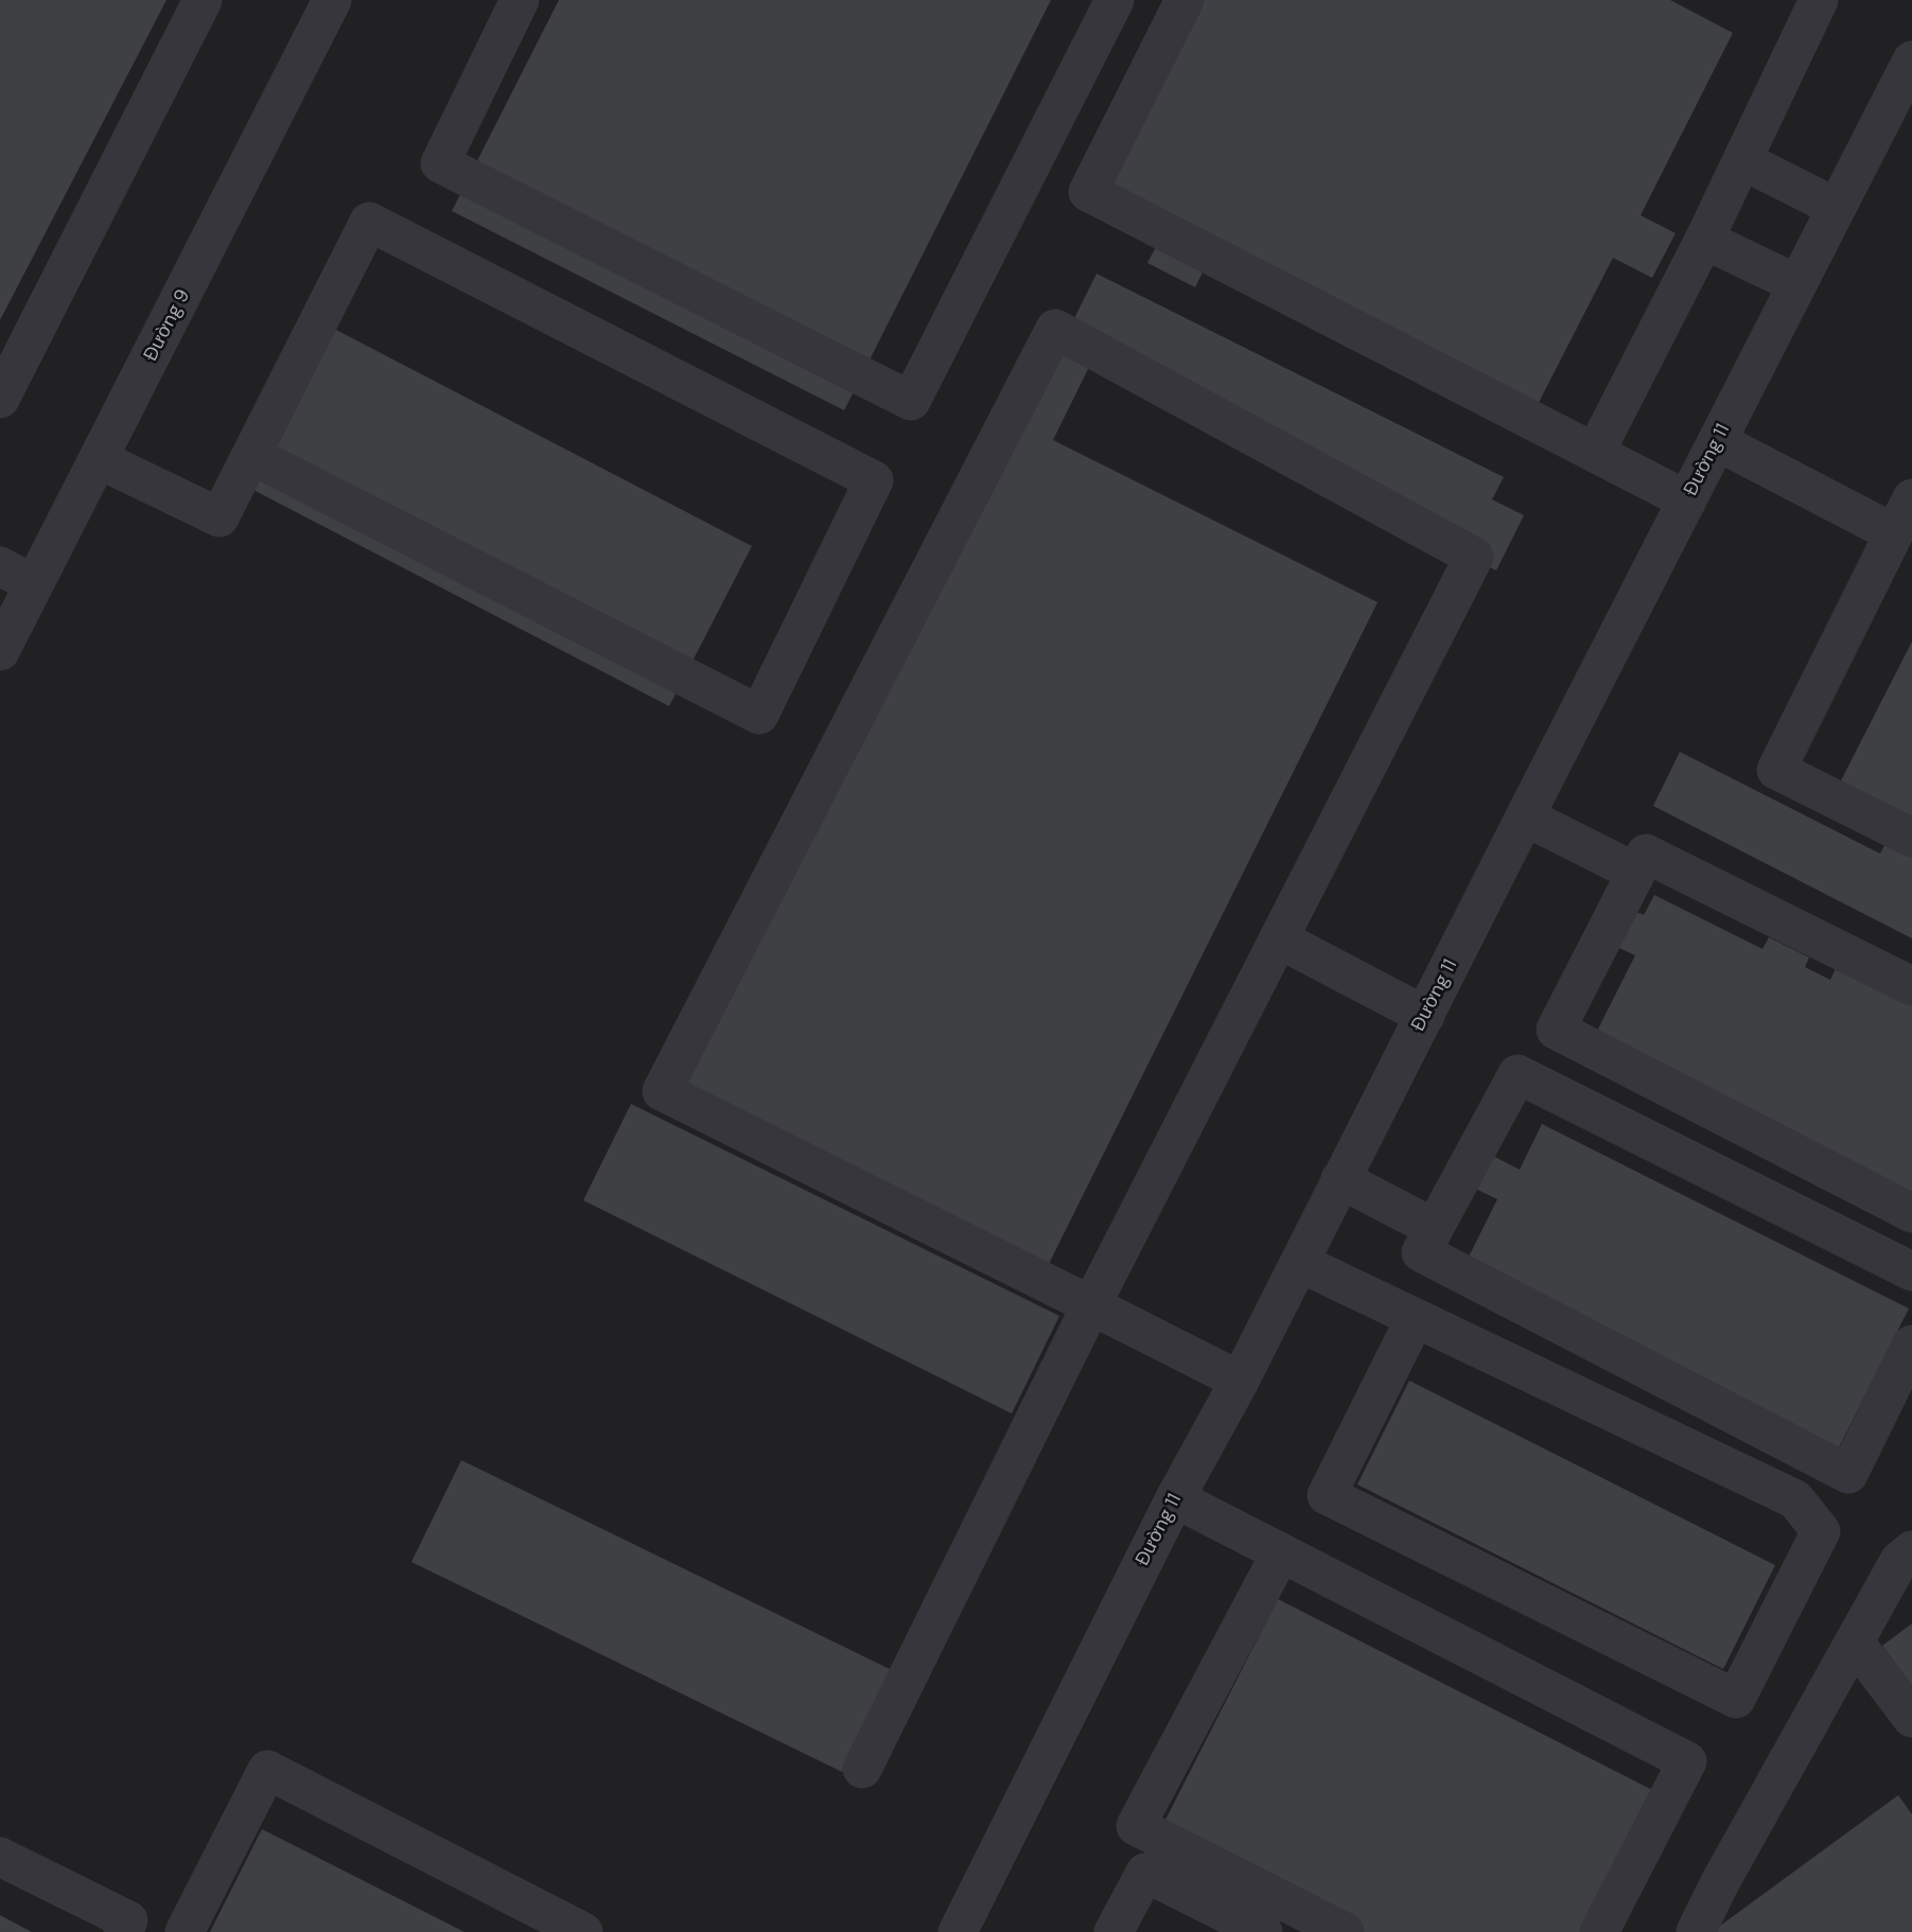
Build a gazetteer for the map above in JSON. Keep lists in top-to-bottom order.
{
  "streets": {
    "street": ["Đường 9", "Đường 11"]
  }
}
